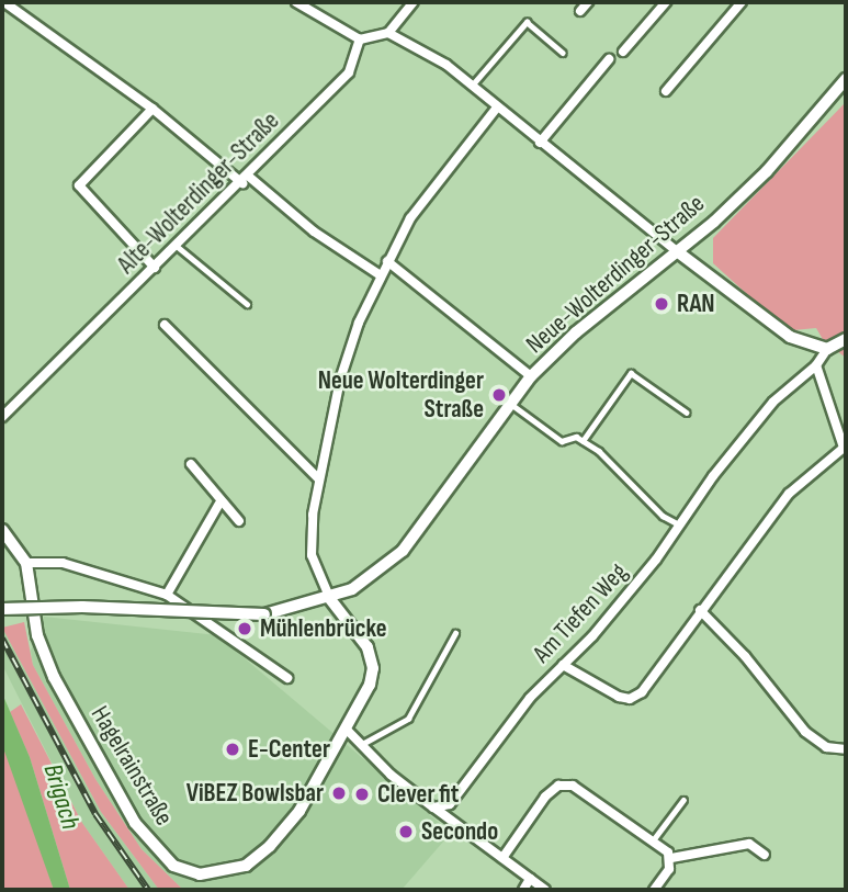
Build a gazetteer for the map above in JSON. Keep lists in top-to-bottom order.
{
  "streets": {
    "main road": ["Neue-Wolterdinger-Straße", "Hagelrainstraße"],
    "street": ["Alte-Wolterdinger-Straße", "Am Tiefen Weg"]
  },
  "crossings": [
    ["Neue-Wolterdinger-Straße", "Hagelrainstraße"]
  ],
  "water": ["Brigach"],
  "places": [
    "RAN",
    "Neue Wolterdinger Straße",
    "Mühlenbrücke",
    "E-Center",
    "ViBEZ Bowlsbar",
    "Clever fit",
    "Secondo"
  ]
}
